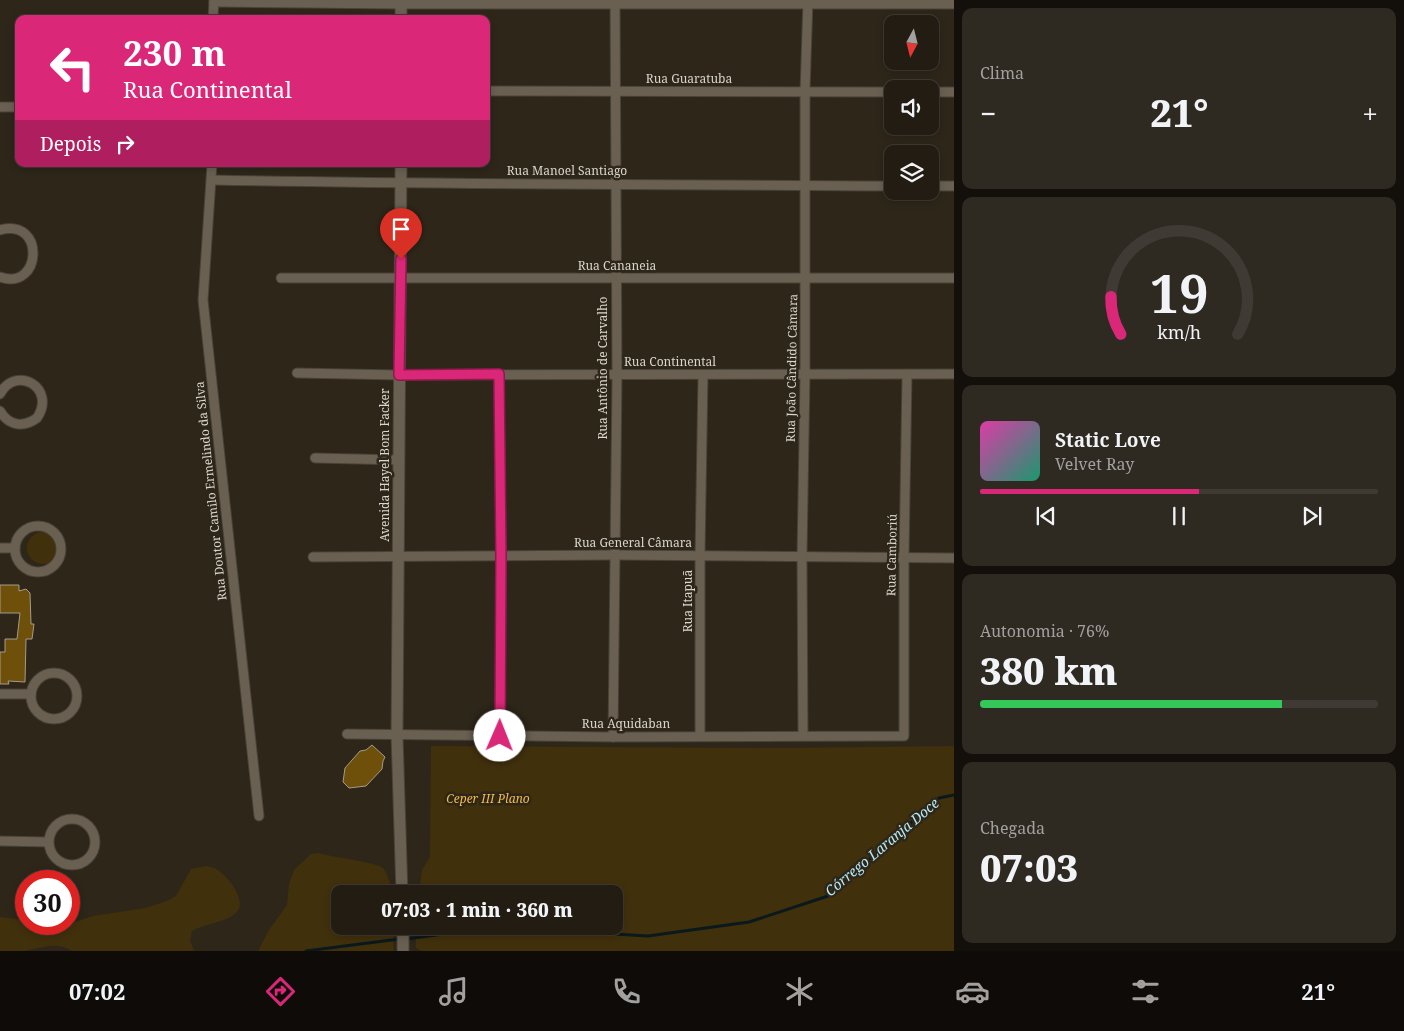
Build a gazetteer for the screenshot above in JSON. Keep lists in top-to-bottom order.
{
  "streets": {
    "street": [
      "Rua Guaratuba",
      "Rua Manoel Santiago",
      "Rua Cananeia",
      "Rua Continental",
      "Rua Antônio de Carvalho",
      "Rua João Cândido Câmara",
      "Avenida Hayel Bom Facker",
      "Rua Doutor Camilo Ermelindo da Silva",
      "Rua General Câmara",
      "Rua Camboriú",
      "Rua Itapuã",
      "Rua Aquidaban"
    ]
  },
  "crossings": [
    ["Rua Guaratuba", "Rua Antônio de Carvalho"],
    ["Rua Guaratuba", "Rua João Cândido Câmara"],
    ["Rua Manoel Santiago", "Rua Antônio de Carvalho"],
    ["Rua Manoel Santiago", "Rua João Cândido Câmara"],
    ["Rua Manoel Santiago", "Avenida Hayel Bom Facker"],
    ["Rua Manoel Santiago", "Rua Doutor Camilo Ermelindo da Silva"],
    ["Rua Cananeia", "Rua Antônio de Carvalho"],
    ["Rua Cananeia", "Rua João Cândido Câmara"],
    ["Rua Cananeia", "Avenida Hayel Bom Facker"],
    ["Rua Continental", "Rua Antônio de Carvalho"],
    ["Rua Continental", "Rua João Cândido Câmara"],
    ["Rua Continental", "Avenida Hayel Bom Facker"],
    ["Rua Continental", "Rua Camboriú"],
    ["Rua Continental", "Rua Itapuã"],
    ["Rua Antônio de Carvalho", "Rua General Câmara"],
    ["Rua Antônio de Carvalho", "Rua Aquidaban"],
    ["Rua João Cândido Câmara", "Rua General Câmara"],
    ["Rua João Cândido Câmara", "Rua Aquidaban"],
    ["Avenida Hayel Bom Facker", "Rua General Câmara"],
    ["Avenida Hayel Bom Facker", "Rua Aquidaban"],
    ["Rua General Câmara", "Rua Camboriú"],
    ["Rua General Câmara", "Rua Itapuã"],
    ["Rua Camboriú", "Rua Aquidaban"],
    ["Rua Itapuã", "Rua Aquidaban"]
  ],
  "water": ["Córrego Laranja Doce"],
  "parks": ["Ceper III Plano"],
  "north": "bottom",
  "page": {
    "tile": [
      "Clima",
      ["Autonomia · 76%", "380 km"],
      ["Chegada", "07:03"]
    ],
    "turn": ["230 m", "Rua Continental"],
    "heat": ["−", "21°", "+"],
    "then": "Depois",
    "song": ["Static Love", "Velvet Ray"],
    "limit": "30",
    "trip": "07:03 · 1 min · 360 m",
    "tabs": ["07:02", "21°"],
    "gauge": ["19", "km/h"]
  }
}
